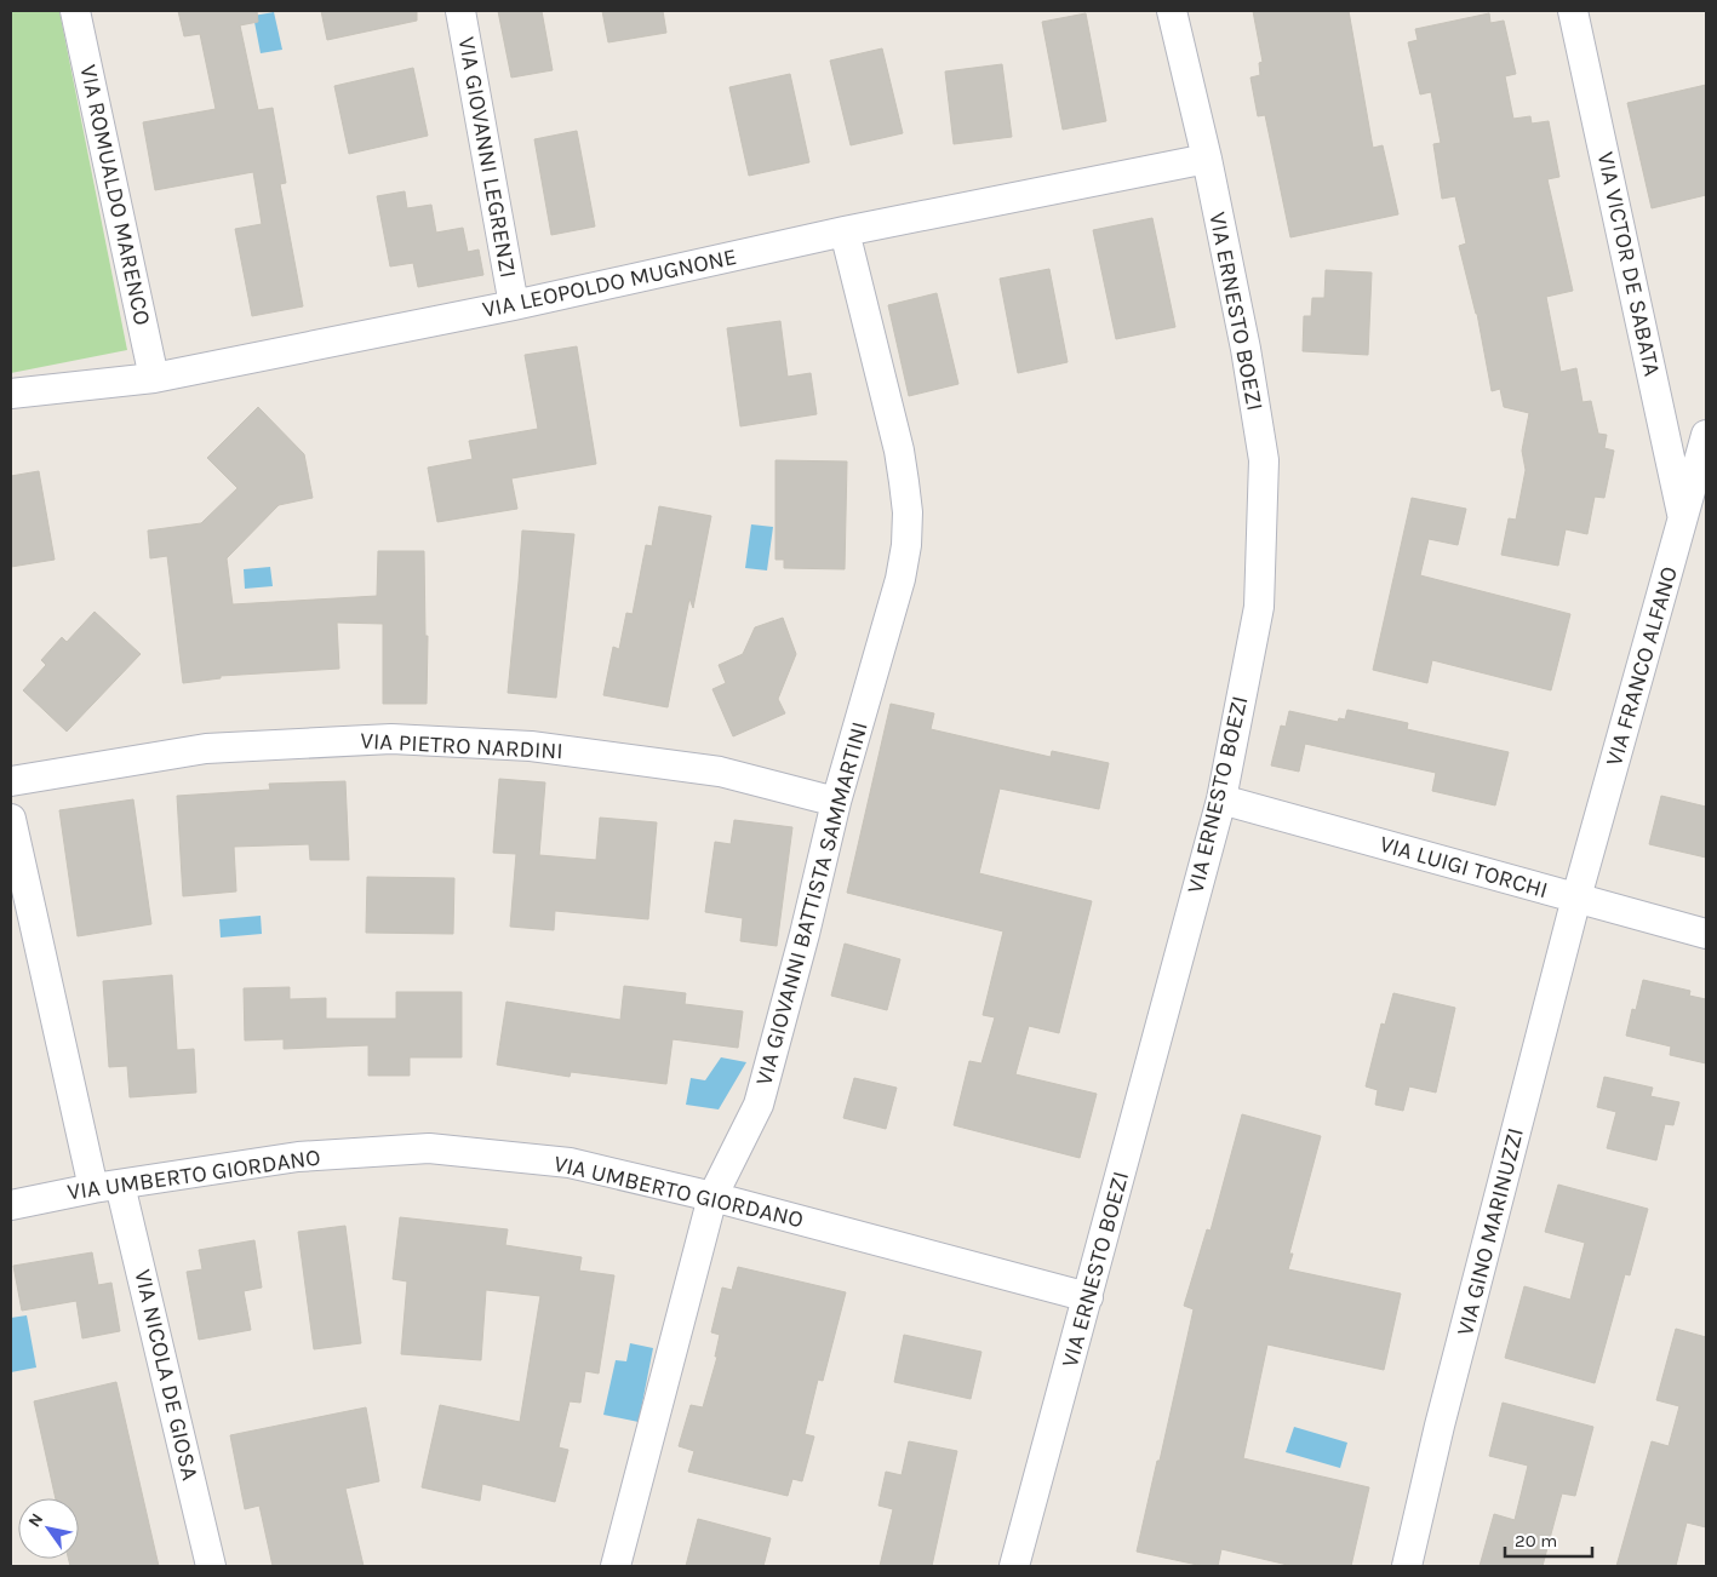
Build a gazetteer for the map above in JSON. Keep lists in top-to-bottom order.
{
  "streets": {
    "street": [
      "VIA GIOVANNI LEGRENZI",
      "VIA ROMUALDO MARENCO",
      "VIA VICTOR DE SABATA",
      "VIA LEOPOLDO MUGNONE",
      "VIA ERNESTO BOEZI",
      "VIA FRANCO ALFANO",
      "VIA PIETRO NARDINI",
      "VIA LUIGI TORCHI",
      "VIA GIOVANNI BATTISTA SAMMARTINI",
      "VIA UMBERTO GIORDANO",
      "VIA GINO MARINUZZI",
      "VIA NICOLA DE GIOSA"
    ]
  },
  "crossings": [
    ["VIA GIOVANNI LEGRENZI", "VIA LEOPOLDO MUGNONE"],
    ["VIA ROMUALDO MARENCO", "VIA LEOPOLDO MUGNONE"],
    ["VIA VICTOR DE SABATA", "VIA FRANCO ALFANO"],
    ["VIA LEOPOLDO MUGNONE", "VIA ERNESTO BOEZI"],
    ["VIA LEOPOLDO MUGNONE", "VIA GIOVANNI BATTISTA SAMMARTINI"],
    ["VIA ERNESTO BOEZI", "VIA LUIGI TORCHI"],
    ["VIA ERNESTO BOEZI", "VIA UMBERTO GIORDANO"],
    ["VIA FRANCO ALFANO", "VIA LUIGI TORCHI"],
    ["VIA FRANCO ALFANO", "VIA GINO MARINUZZI"],
    ["VIA PIETRO NARDINI", "VIA GIOVANNI BATTISTA SAMMARTINI"],
    ["VIA LUIGI TORCHI", "VIA GINO MARINUZZI"],
    ["VIA GIOVANNI BATTISTA SAMMARTINI", "VIA UMBERTO GIORDANO"],
    ["VIA UMBERTO GIORDANO", "VIA NICOLA DE GIOSA"]
  ],
  "scale_bar": "20 m",
  "north": "top left"
}
